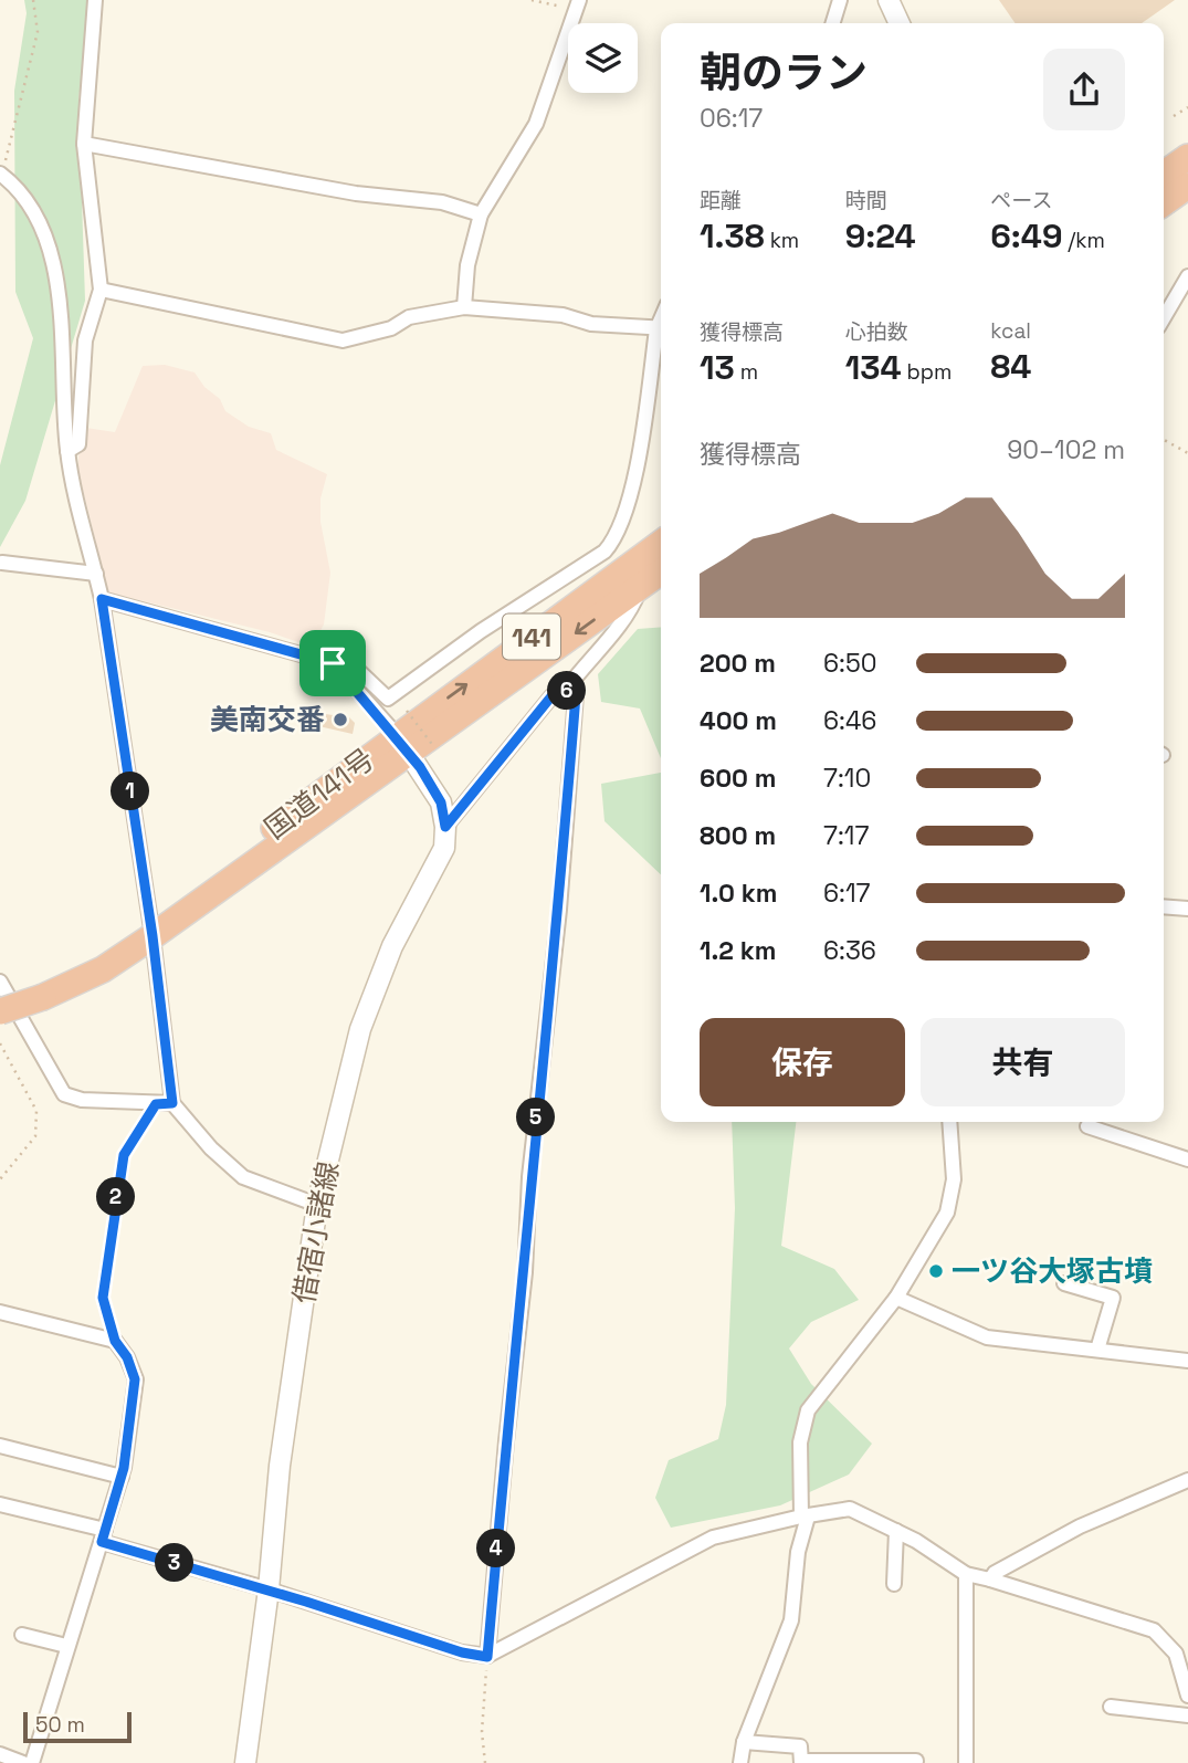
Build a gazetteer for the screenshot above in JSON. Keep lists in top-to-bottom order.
{
  "streets": {
    "highway": ["141", "国道141号"],
    "main road": ["借宿小諸線"]
  },
  "places": ["美南交番", "一ツ谷大塚古墳"],
  "scale_bar": "50 m",
  "page": {
    "heading": ["朝のラン", "06:17"],
    "stats": [
      ["距離", "1.38 km"],
      ["時間", "9:24"],
      ["ペース", "6:49 /km"],
      ["獲得標高", "13 m"],
      ["心拍数", "134 bpm"],
      ["kcal", "84"]
    ],
    "chart": ["獲得標高", "90–102 m"],
    "list": [
      {
        "name": "200 m",
        "note": "6:50"
      },
      {
        "name": "400 m",
        "note": "6:46"
      },
      {
        "name": "600 m",
        "note": "7:10"
      },
      {
        "name": "800 m",
        "note": "7:17"
      },
      {
        "name": "1.0 km",
        "note": "6:17"
      },
      {
        "name": "1.2 km",
        "note": "6:36"
      }
    ],
    "pins": [
      "6",
      "1",
      "5",
      "2",
      "4",
      "3"
    ],
    "buttons": ["保存", "共有"],
    "scale": "50 m"
  }
}
